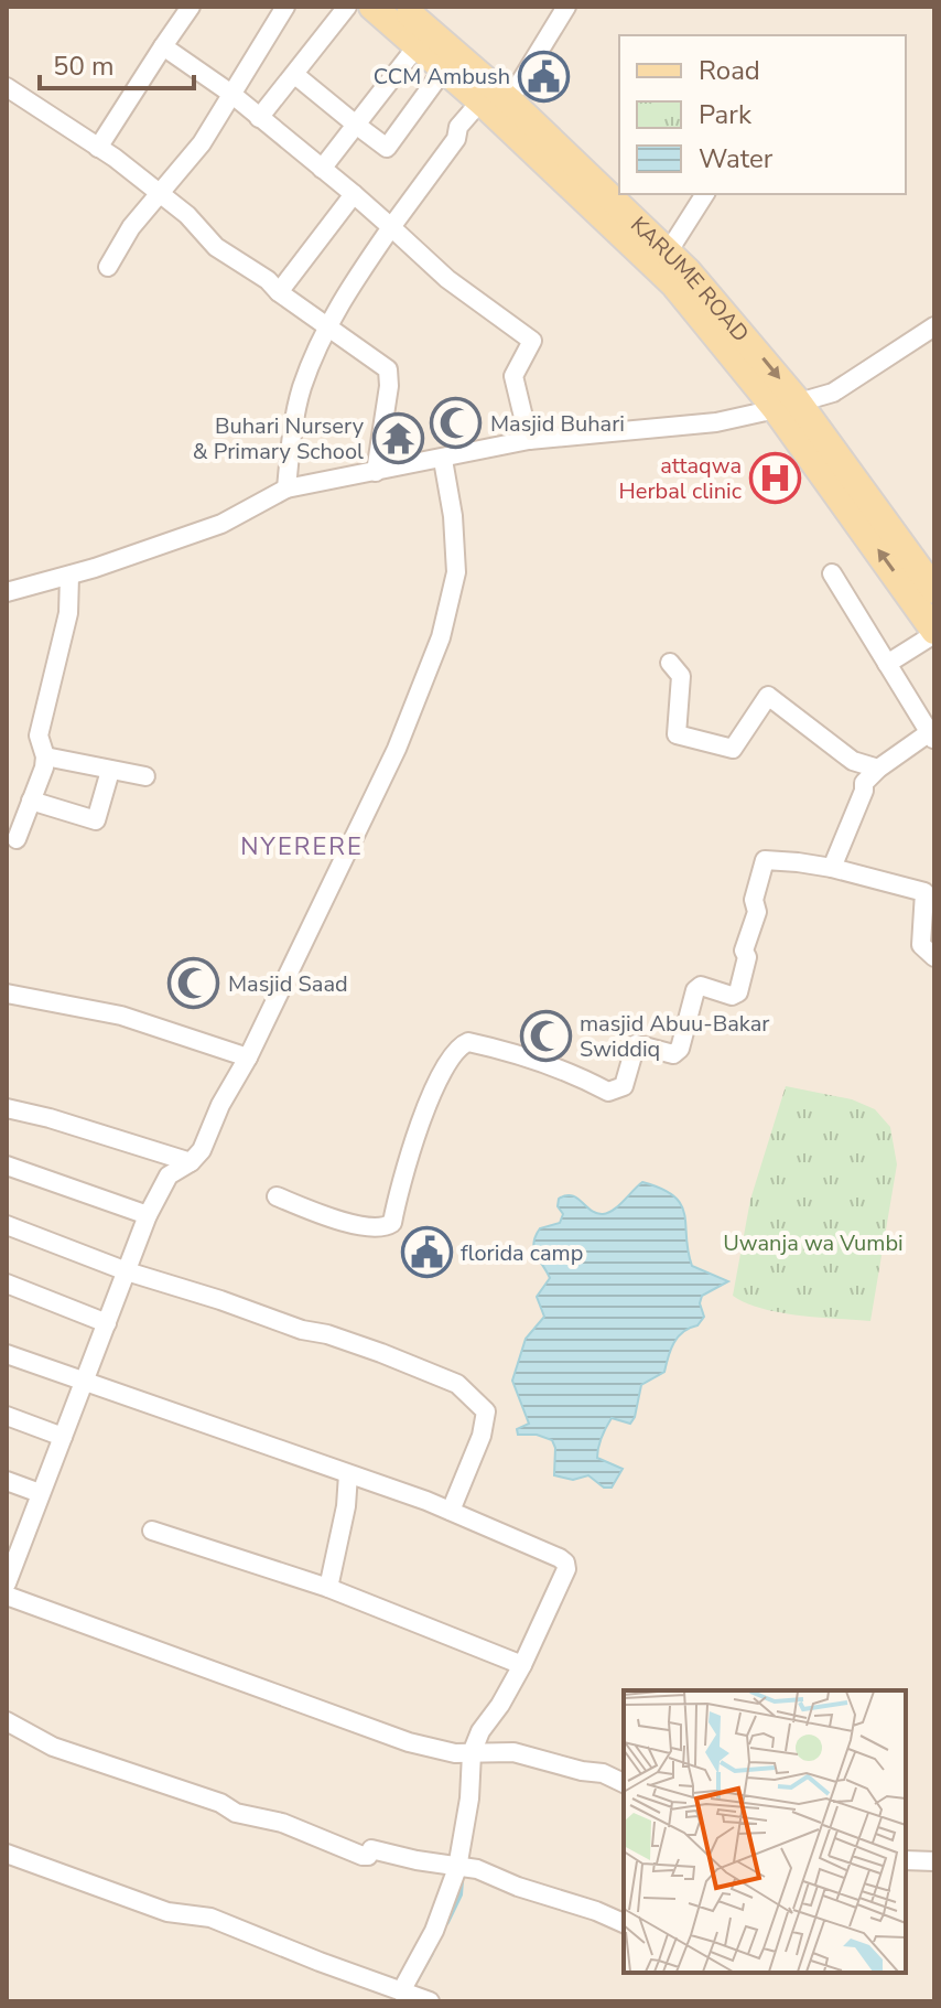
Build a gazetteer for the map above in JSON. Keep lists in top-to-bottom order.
{
  "streets": {
    "main road": ["KARUME ROAD"]
  },
  "districts": ["NYERERE"],
  "parks": ["Uwanja wa Vumbi"],
  "places": {
    "public building": ["CCM Ambush", "florida camp"],
    "mosque": ["Masjid Buhari", "Masjid Saad", "masjid Abuu-Bakar Swiddiq"],
    "temple": ["Buhari Nursery & Primary School"],
    "hospital": ["attaqwa Herbal clinic"]
  },
  "legend": ["Road", "Park", "Water"],
  "scale_bar": "50 m"
}
